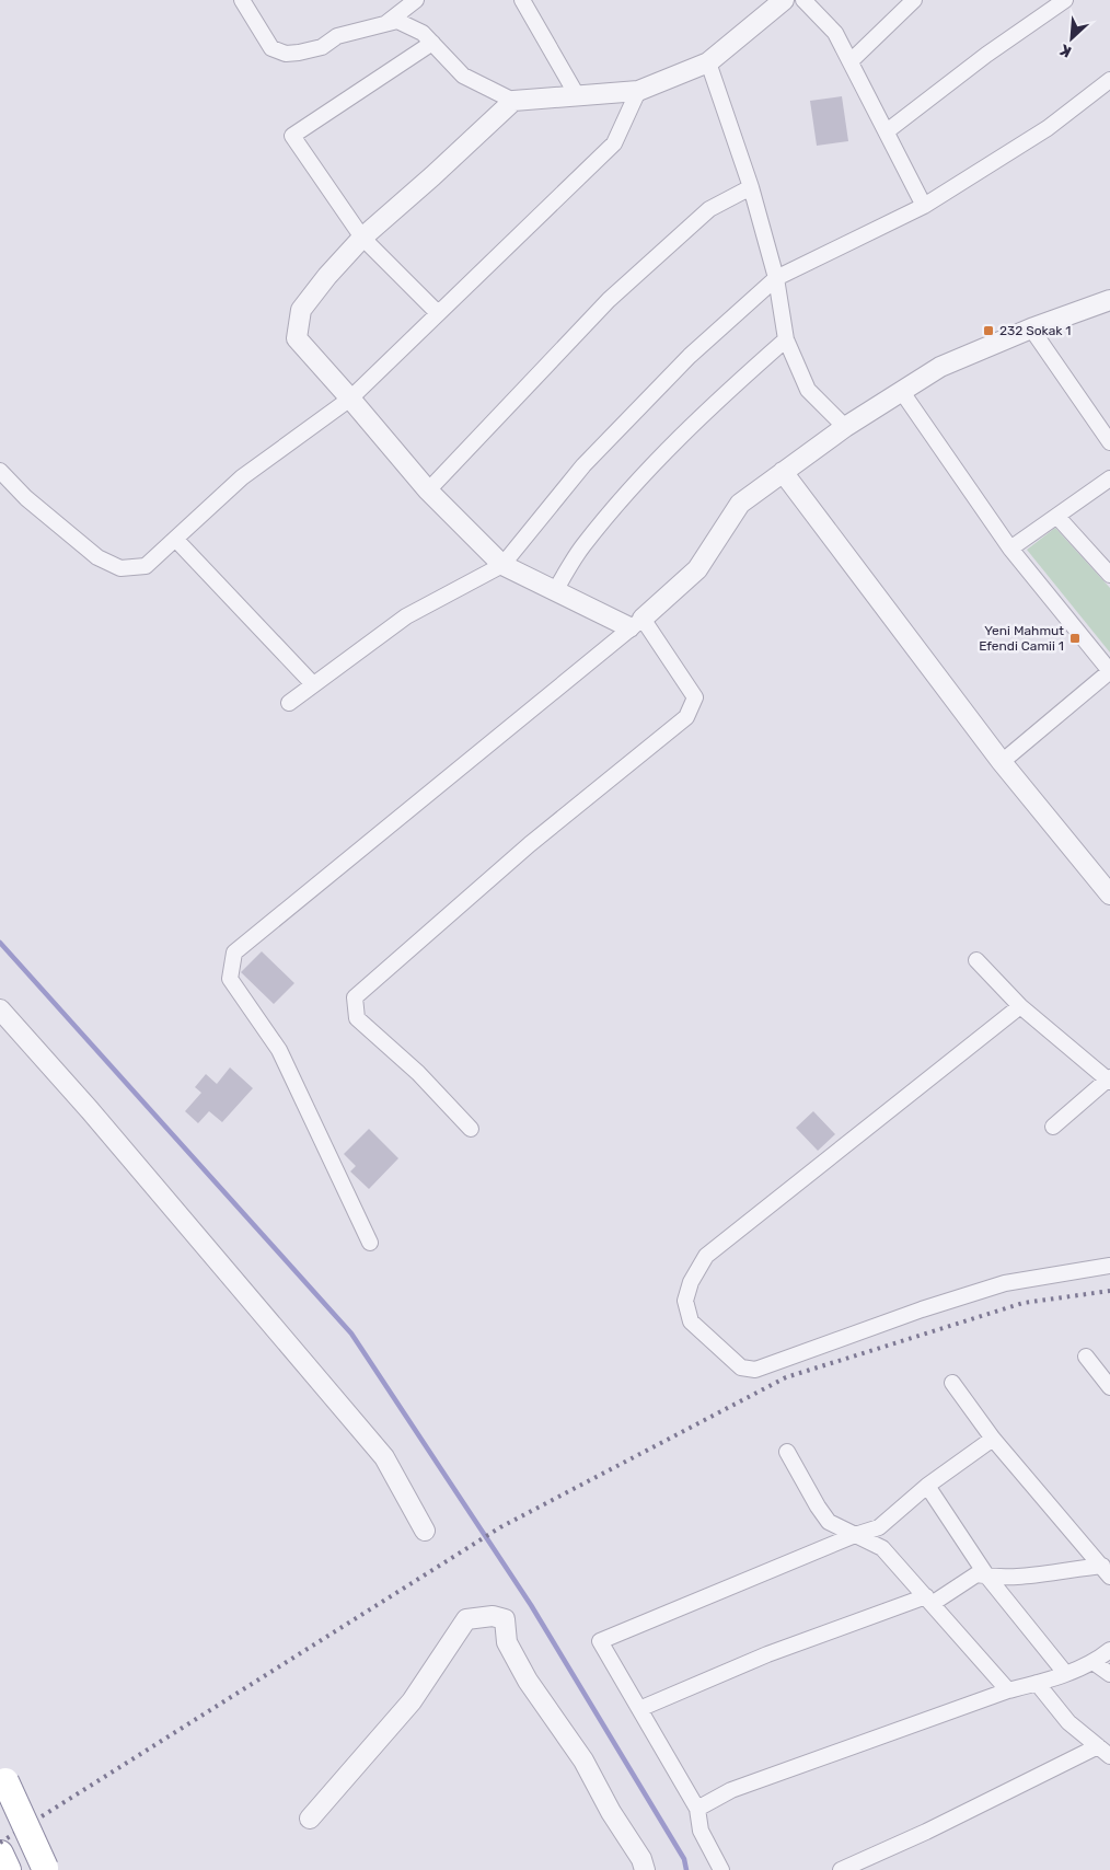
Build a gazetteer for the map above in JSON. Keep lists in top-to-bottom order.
{
  "places": {
    "transit": ["232 Sokak 1", "Yeni Mahmut Efendi Camii 1"]
  },
  "north": "bottom left"
}
